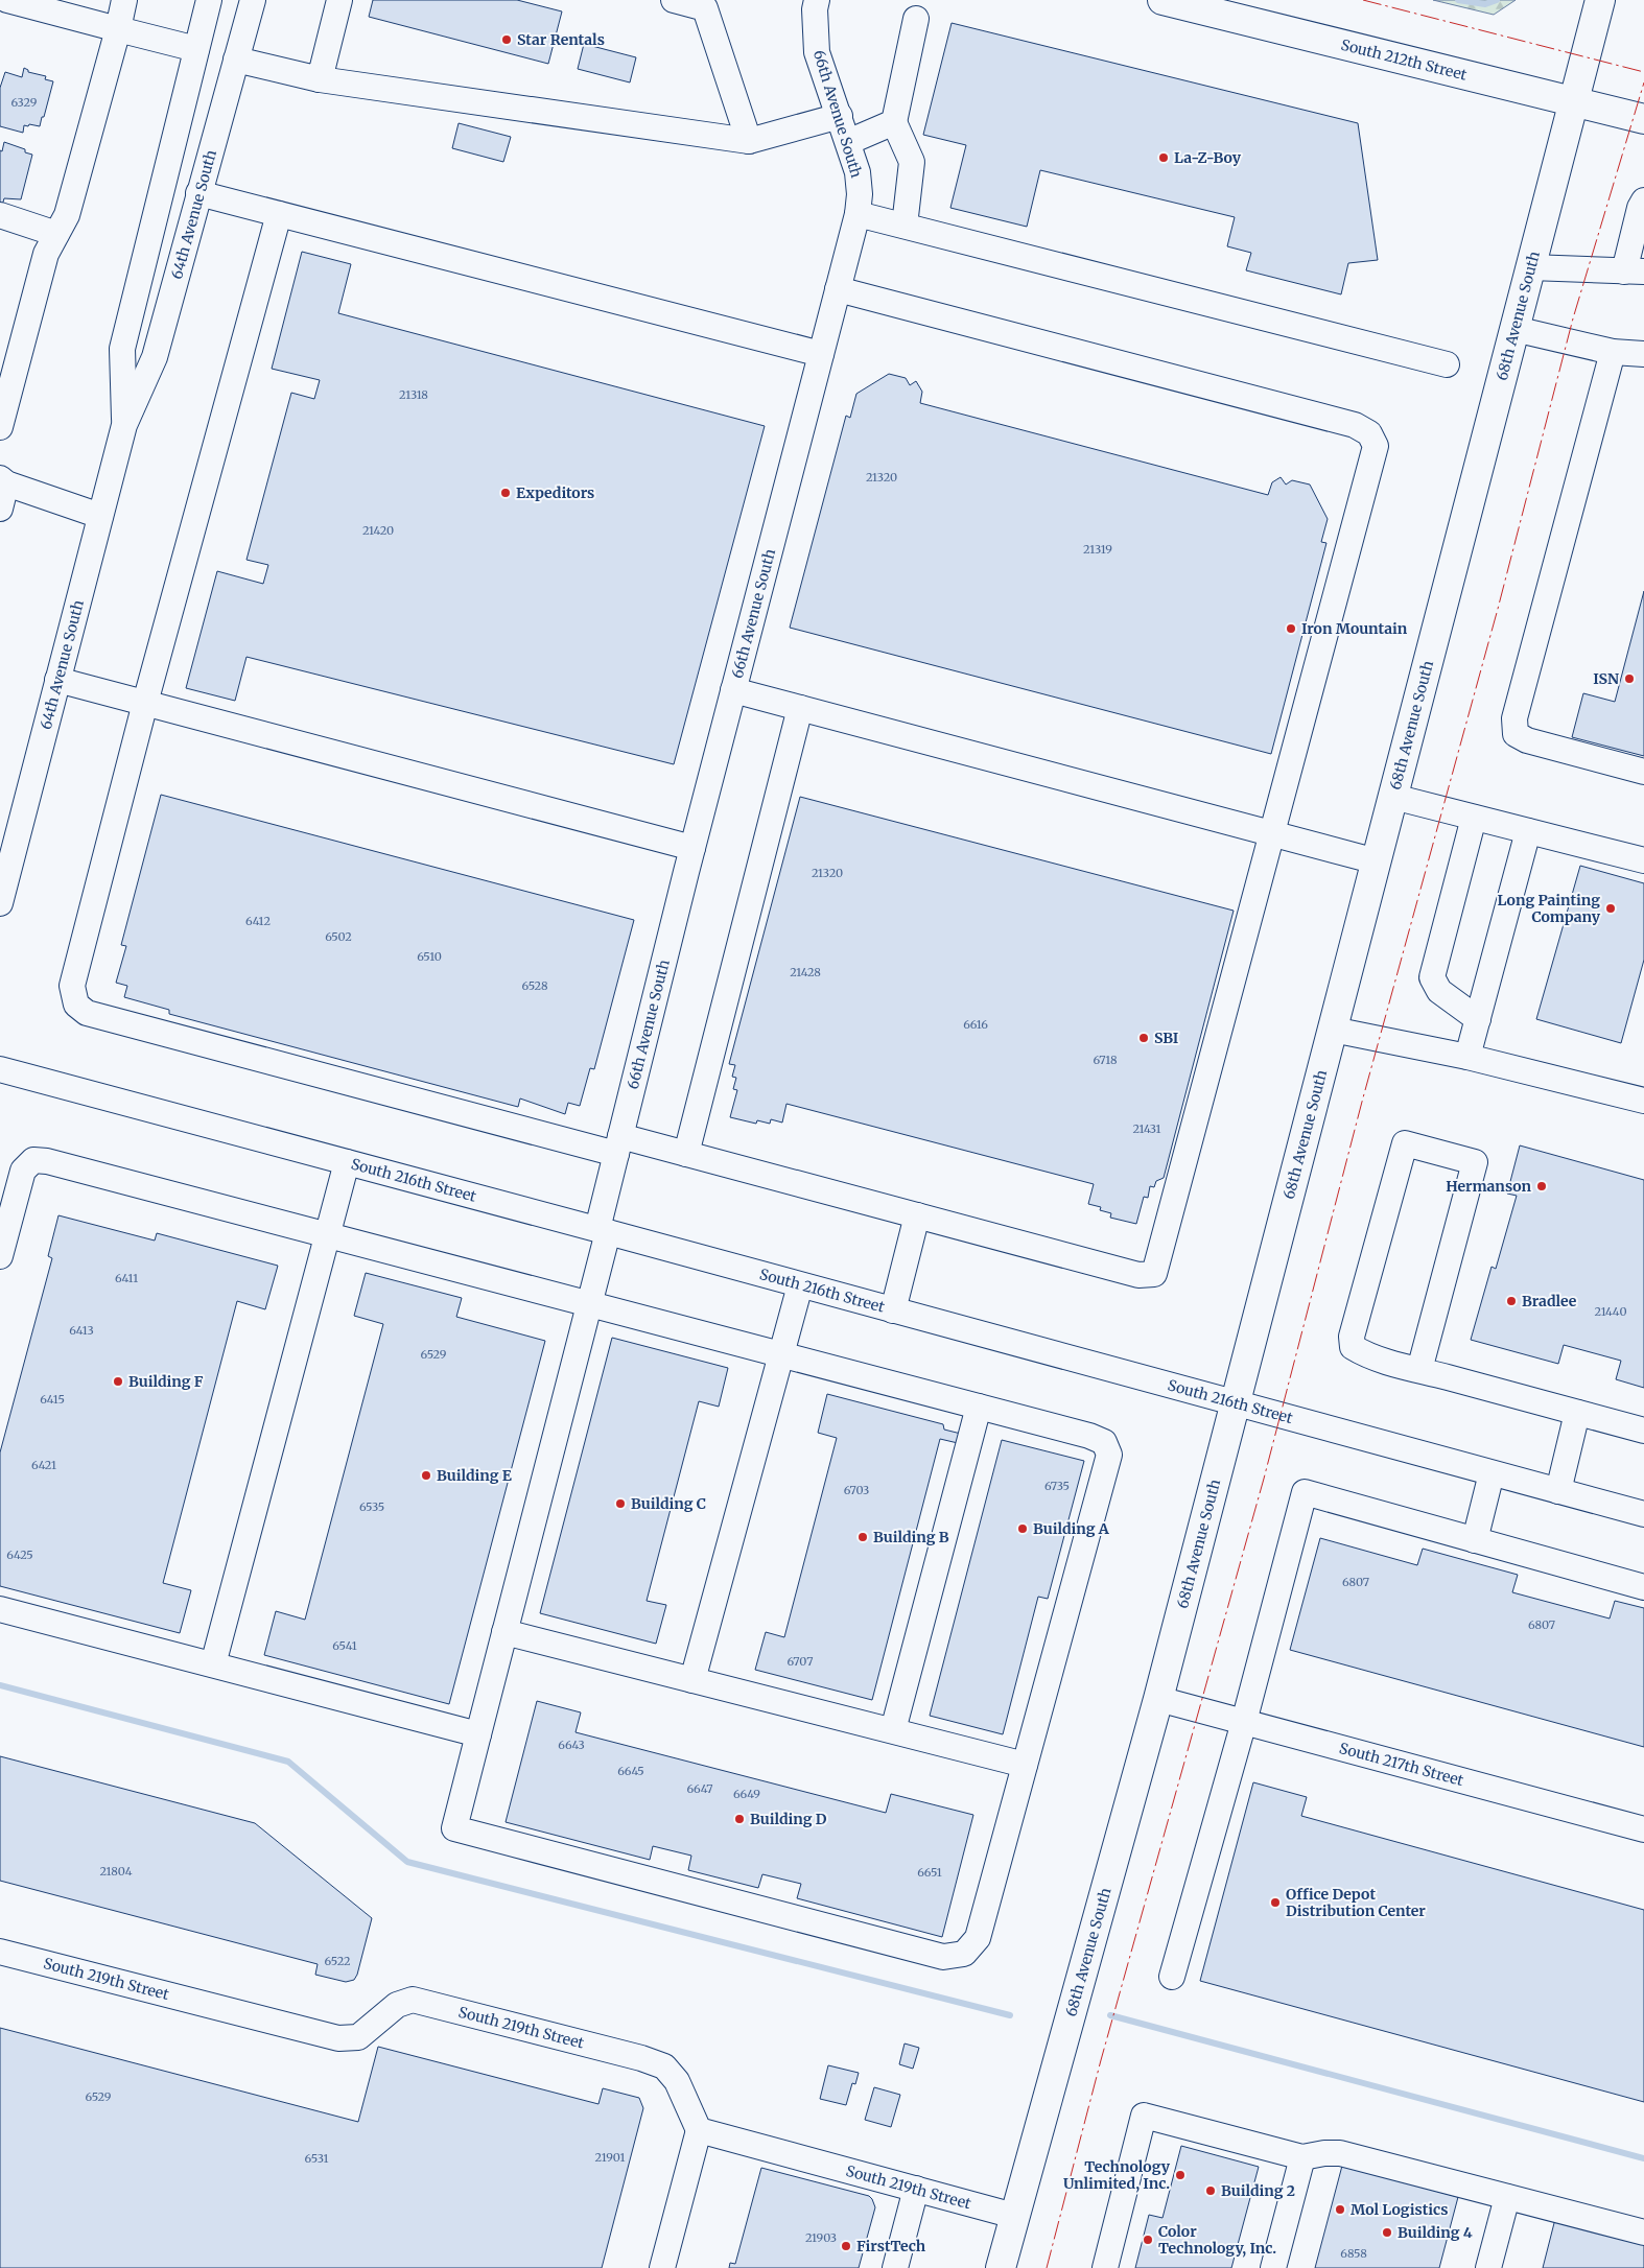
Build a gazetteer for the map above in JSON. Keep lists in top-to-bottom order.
{
  "streets": {
    "main road": ["South 212th Street", "68th Avenue South"],
    "street": [
      "66th Avenue South",
      "64th Avenue South",
      "South 216th Street",
      "South 217th Street",
      "South 219th Street"
    ]
  },
  "crossings": [
    ["South 212th Street", "68th Avenue South"],
    ["66th Avenue South", "South 216th Street"],
    ["68th Avenue South", "South 216th Street"],
    ["68th Avenue South", "South 217th Street"],
    ["68th Avenue South", "South 219th Street"]
  ],
  "places": [
    "Star Rentals",
    "La-Z-Boy",
    "Expeditors",
    "Iron Mountain",
    "ISN",
    "Long Painting Company",
    "SBI",
    "Hermanson",
    "Bradlee",
    "Building F",
    "Building E",
    "Building C",
    "Building A",
    "Building B",
    "Building D",
    "Office Depot Distribution Center",
    "Technology Unlimited, Inc.",
    "Building 2",
    "Mol Logistics",
    "Building 4",
    "Color Technology, Inc.",
    "FirstTech"
  ],
  "house_numbers": [
    "6329",
    "21318",
    "21320",
    "21420",
    "21319",
    "21320",
    "6412",
    "6502",
    "6510",
    "21428",
    "6528",
    "6616",
    "6718",
    "21431",
    "6411",
    "21440",
    "6413",
    "6529",
    "6415",
    "6421",
    "6735",
    "6703",
    "6535",
    "6425",
    "6807",
    "6807",
    "6541",
    "6707",
    "6643",
    "6645",
    "6647",
    "6649",
    "21804",
    "6651",
    "6522",
    "6529",
    "21901",
    "6531",
    "21903",
    "6858"
  ]
}
